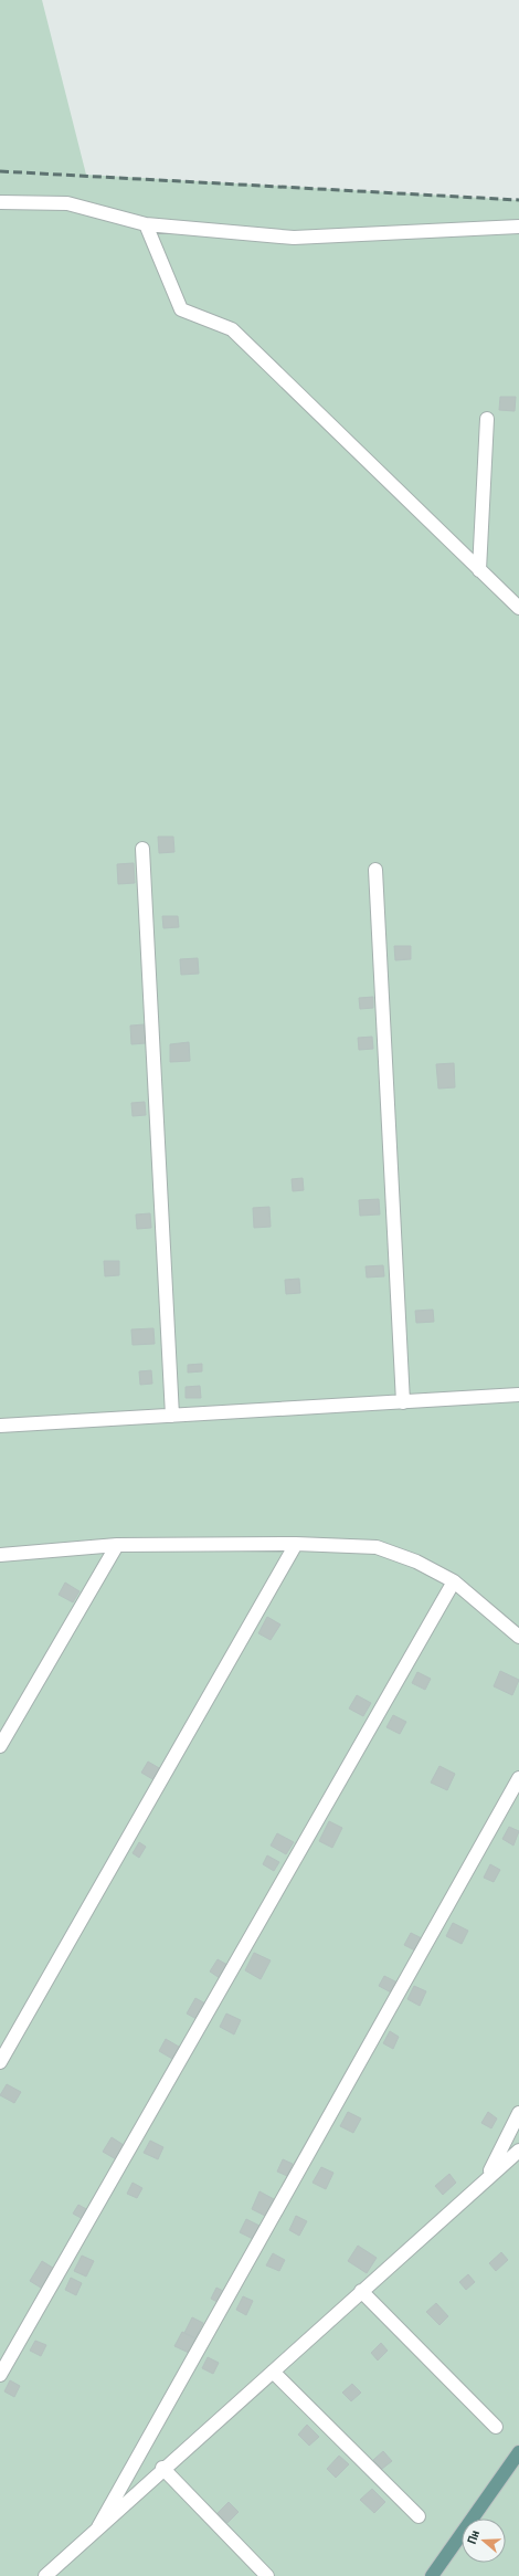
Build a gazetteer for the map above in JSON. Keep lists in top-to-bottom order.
{
  "north": "left"
}
